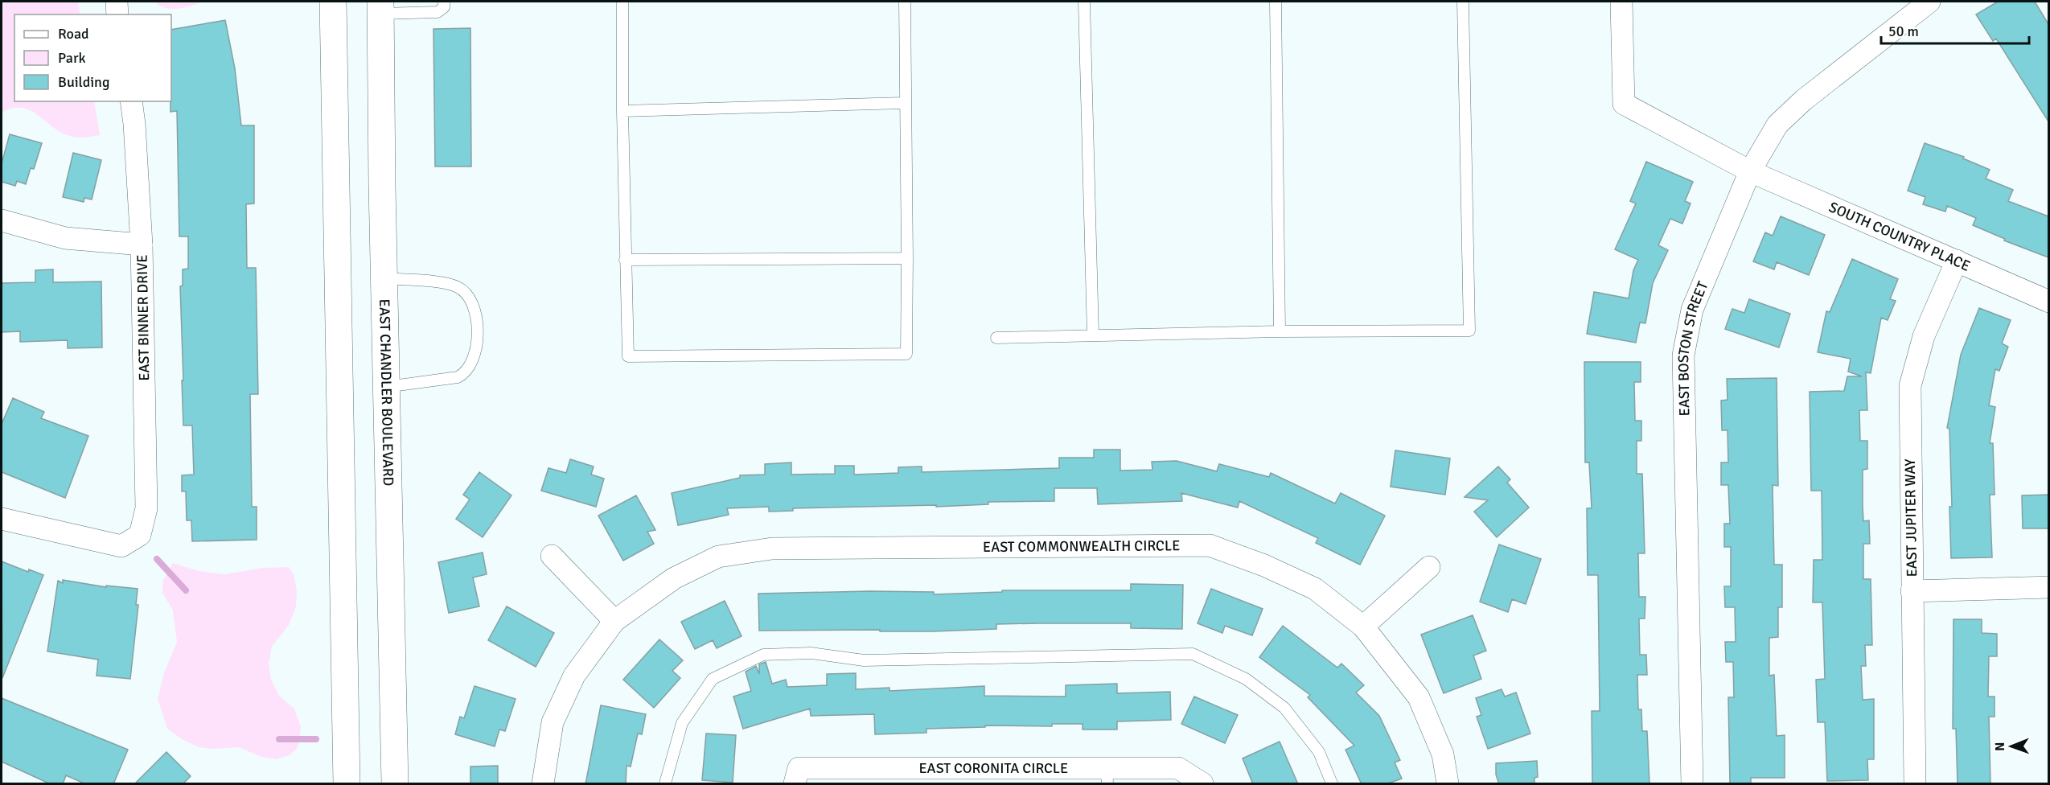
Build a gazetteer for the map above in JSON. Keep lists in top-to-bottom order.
{
  "streets": {
    "main road": ["EAST CHANDLER BOULEVARD"],
    "street": [
      "SOUTH COUNTRY PLACE",
      "EAST BINNER DRIVE",
      "EAST BOSTON STREET",
      "EAST JUPITER WAY",
      "EAST COMMONWEALTH CIRCLE",
      "EAST CORONITA CIRCLE"
    ]
  },
  "crossings": [
    ["SOUTH COUNTRY PLACE", "EAST BOSTON STREET"],
    ["SOUTH COUNTRY PLACE", "EAST JUPITER WAY"]
  ],
  "legend": ["Road", "Park", "Building"],
  "scale_bar": "50 m",
  "north": "left"
}
